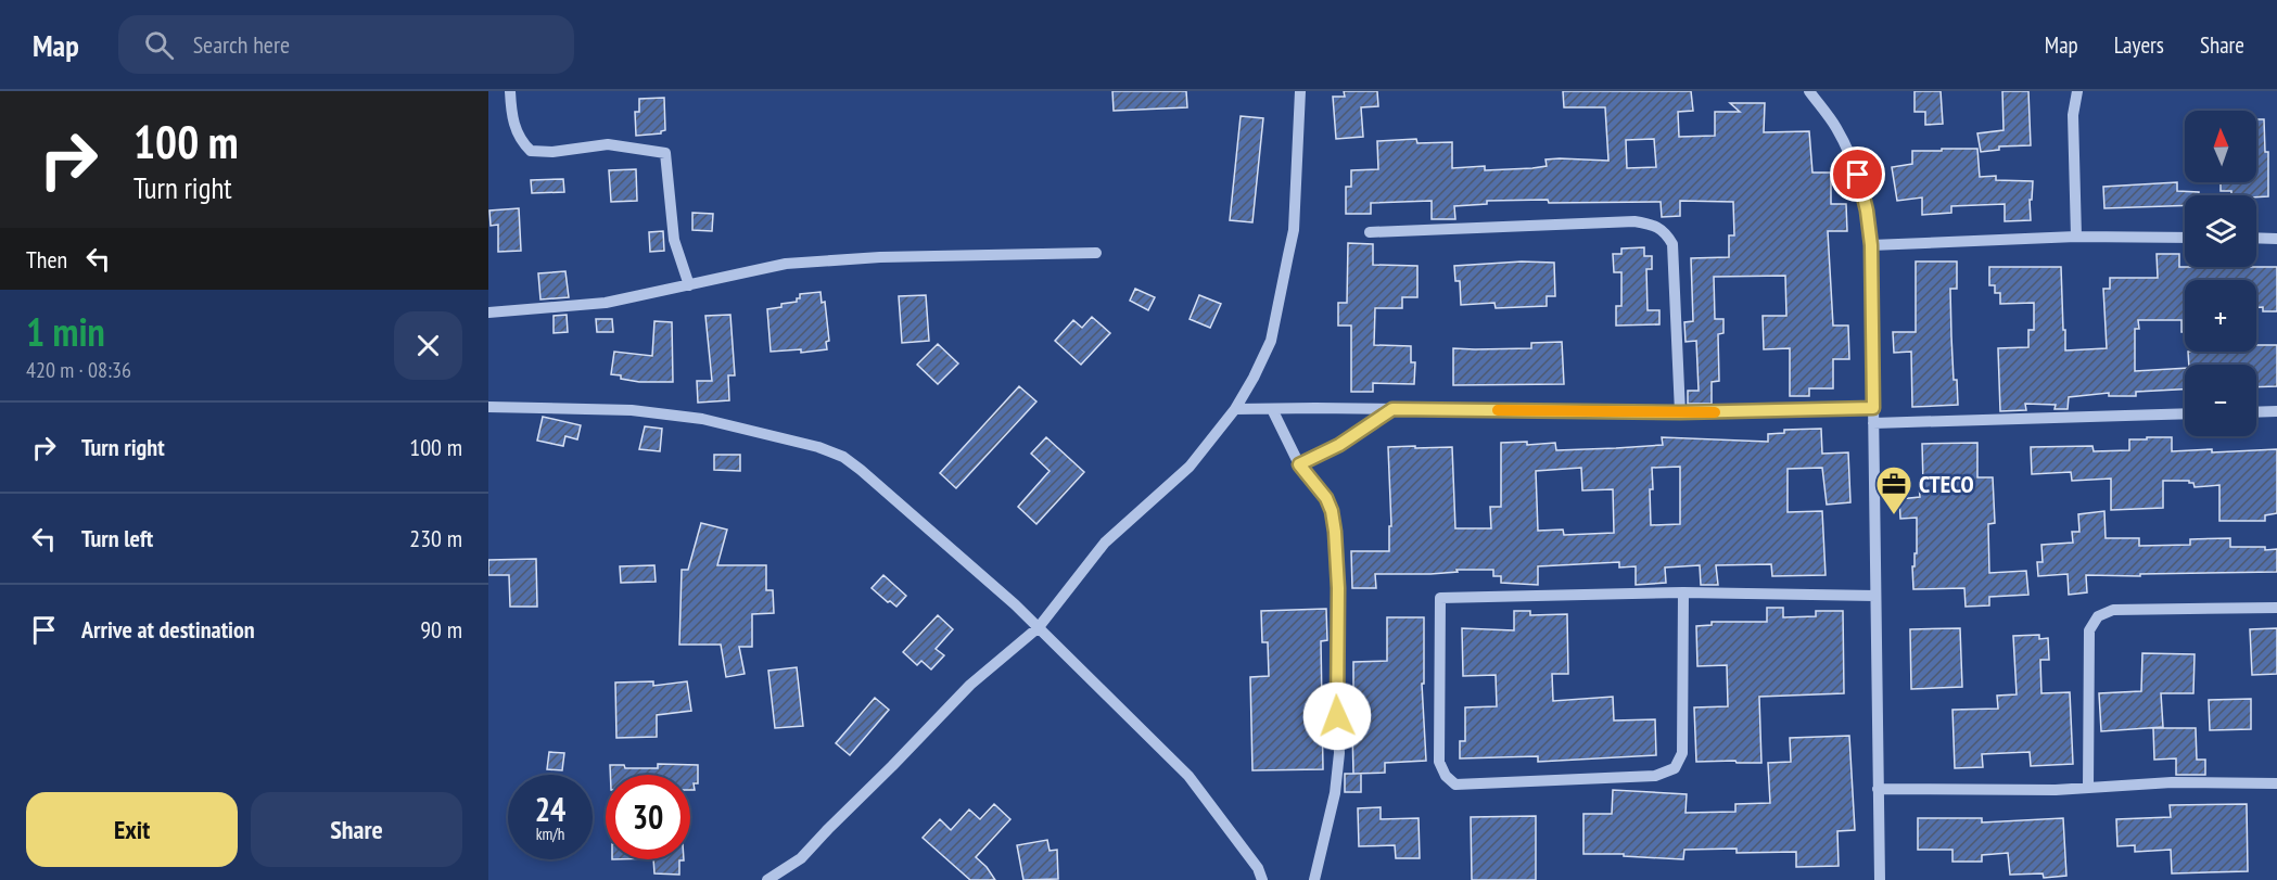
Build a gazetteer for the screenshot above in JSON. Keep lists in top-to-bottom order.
{
  "places": {
    "office": ["CTECO"]
  },
  "north": "top",
  "page": {
    "header": "Map",
    "search": "Search here",
    "nav": ["Map", "Layers", "Share"],
    "turn": ["100 m", "Turn right"],
    "map_buttons": ["+", "−"],
    "then": "Then",
    "heading": ["1 min", "420 m · 08:36"],
    "list": [
      {
        "name": "Turn right",
        "value": "100 m"
      },
      {
        "name": "Turn left",
        "value": "230 m"
      },
      {
        "name": "Arrive at destination",
        "value": "90 m"
      }
    ],
    "speed": "24 km/h",
    "limit": "30",
    "buttons": ["Exit", "Share"]
  }
}
